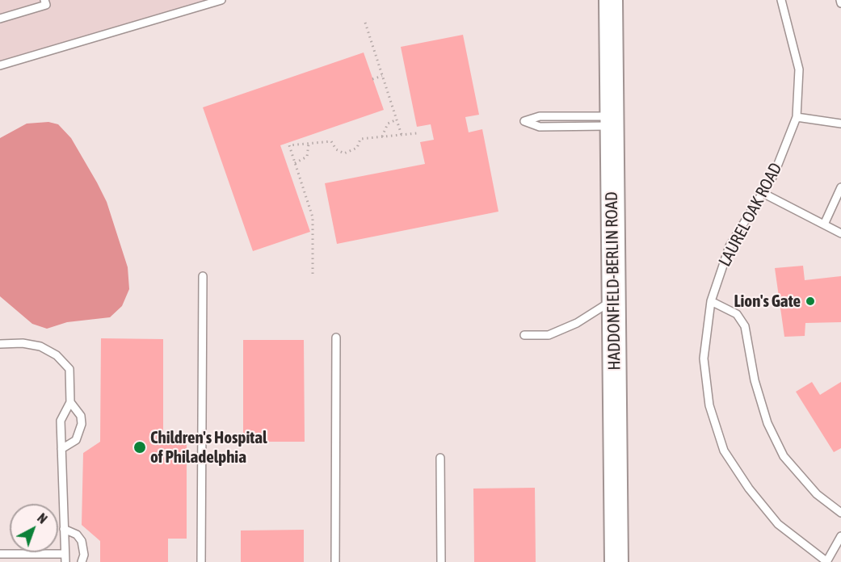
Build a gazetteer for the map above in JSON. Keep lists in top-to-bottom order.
{
  "streets": {
    "main road": ["HADDONFIELD-BERLIN ROAD"],
    "lane": ["LAUREL OAK ROAD"]
  },
  "places": ["Lion's Gate", "Children's Hospital of Philadelphia"],
  "north": "top right"
}
